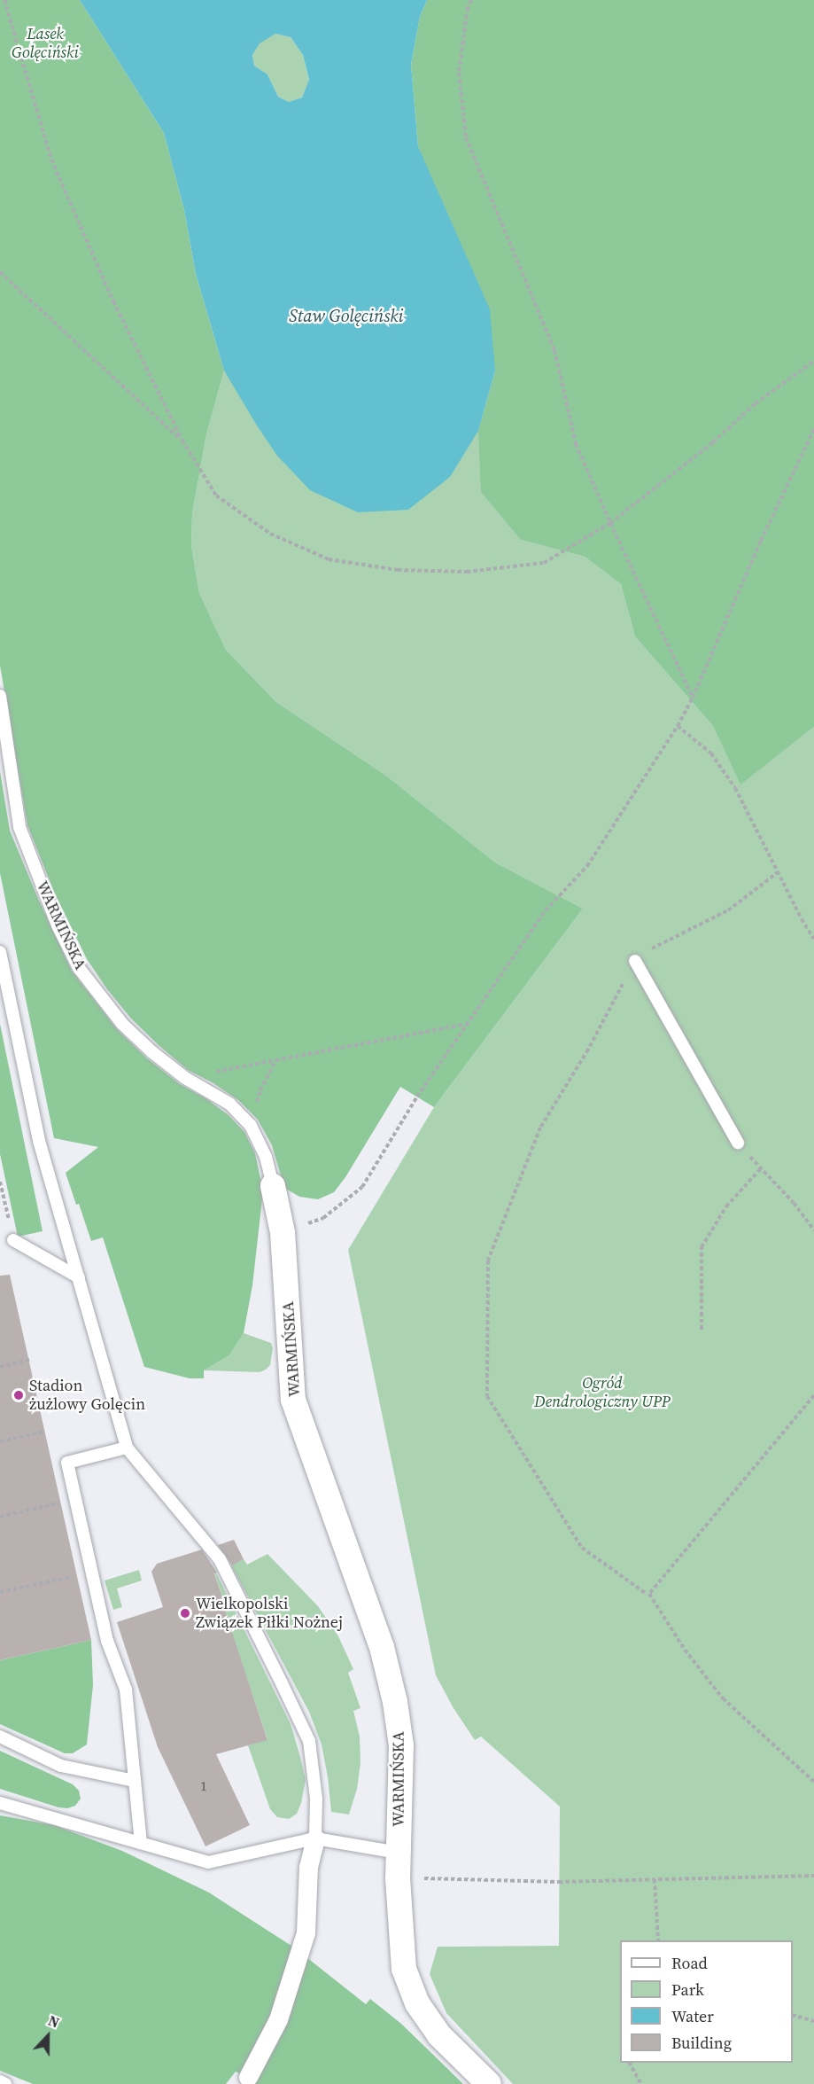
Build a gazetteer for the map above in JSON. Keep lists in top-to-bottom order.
{
  "streets": {
    "street": ["WARMIŃSKA"]
  },
  "water": ["Staw Golęciński"],
  "parks": ["Lasek Golęciński", "Ogród Dendrologiczny UPP"],
  "places": ["Stadion żużlowy Golęcin", "Wielkopolski Związek Piłki Nożnej"],
  "house_numbers": ["1"],
  "legend": [
    "Road",
    "Park",
    "Water",
    "Building"
  ],
  "north": "top"
}
